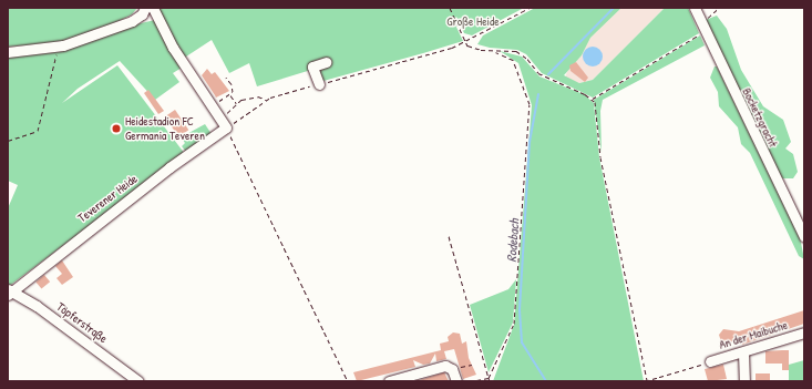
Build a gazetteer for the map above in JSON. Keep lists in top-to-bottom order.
{
  "streets": {
    "street": [
      "Bocketzgracht",
      "Teverener Heide",
      "Töpferstraße",
      "An der Maibuche"
    ]
  },
  "crossings": [
    ["Teverener Heide", "Töpferstraße"]
  ],
  "water": ["Rodebach"],
  "parks": ["Große Heide"],
  "places": ["Heidestadion FC Germania Teveren"]
}
